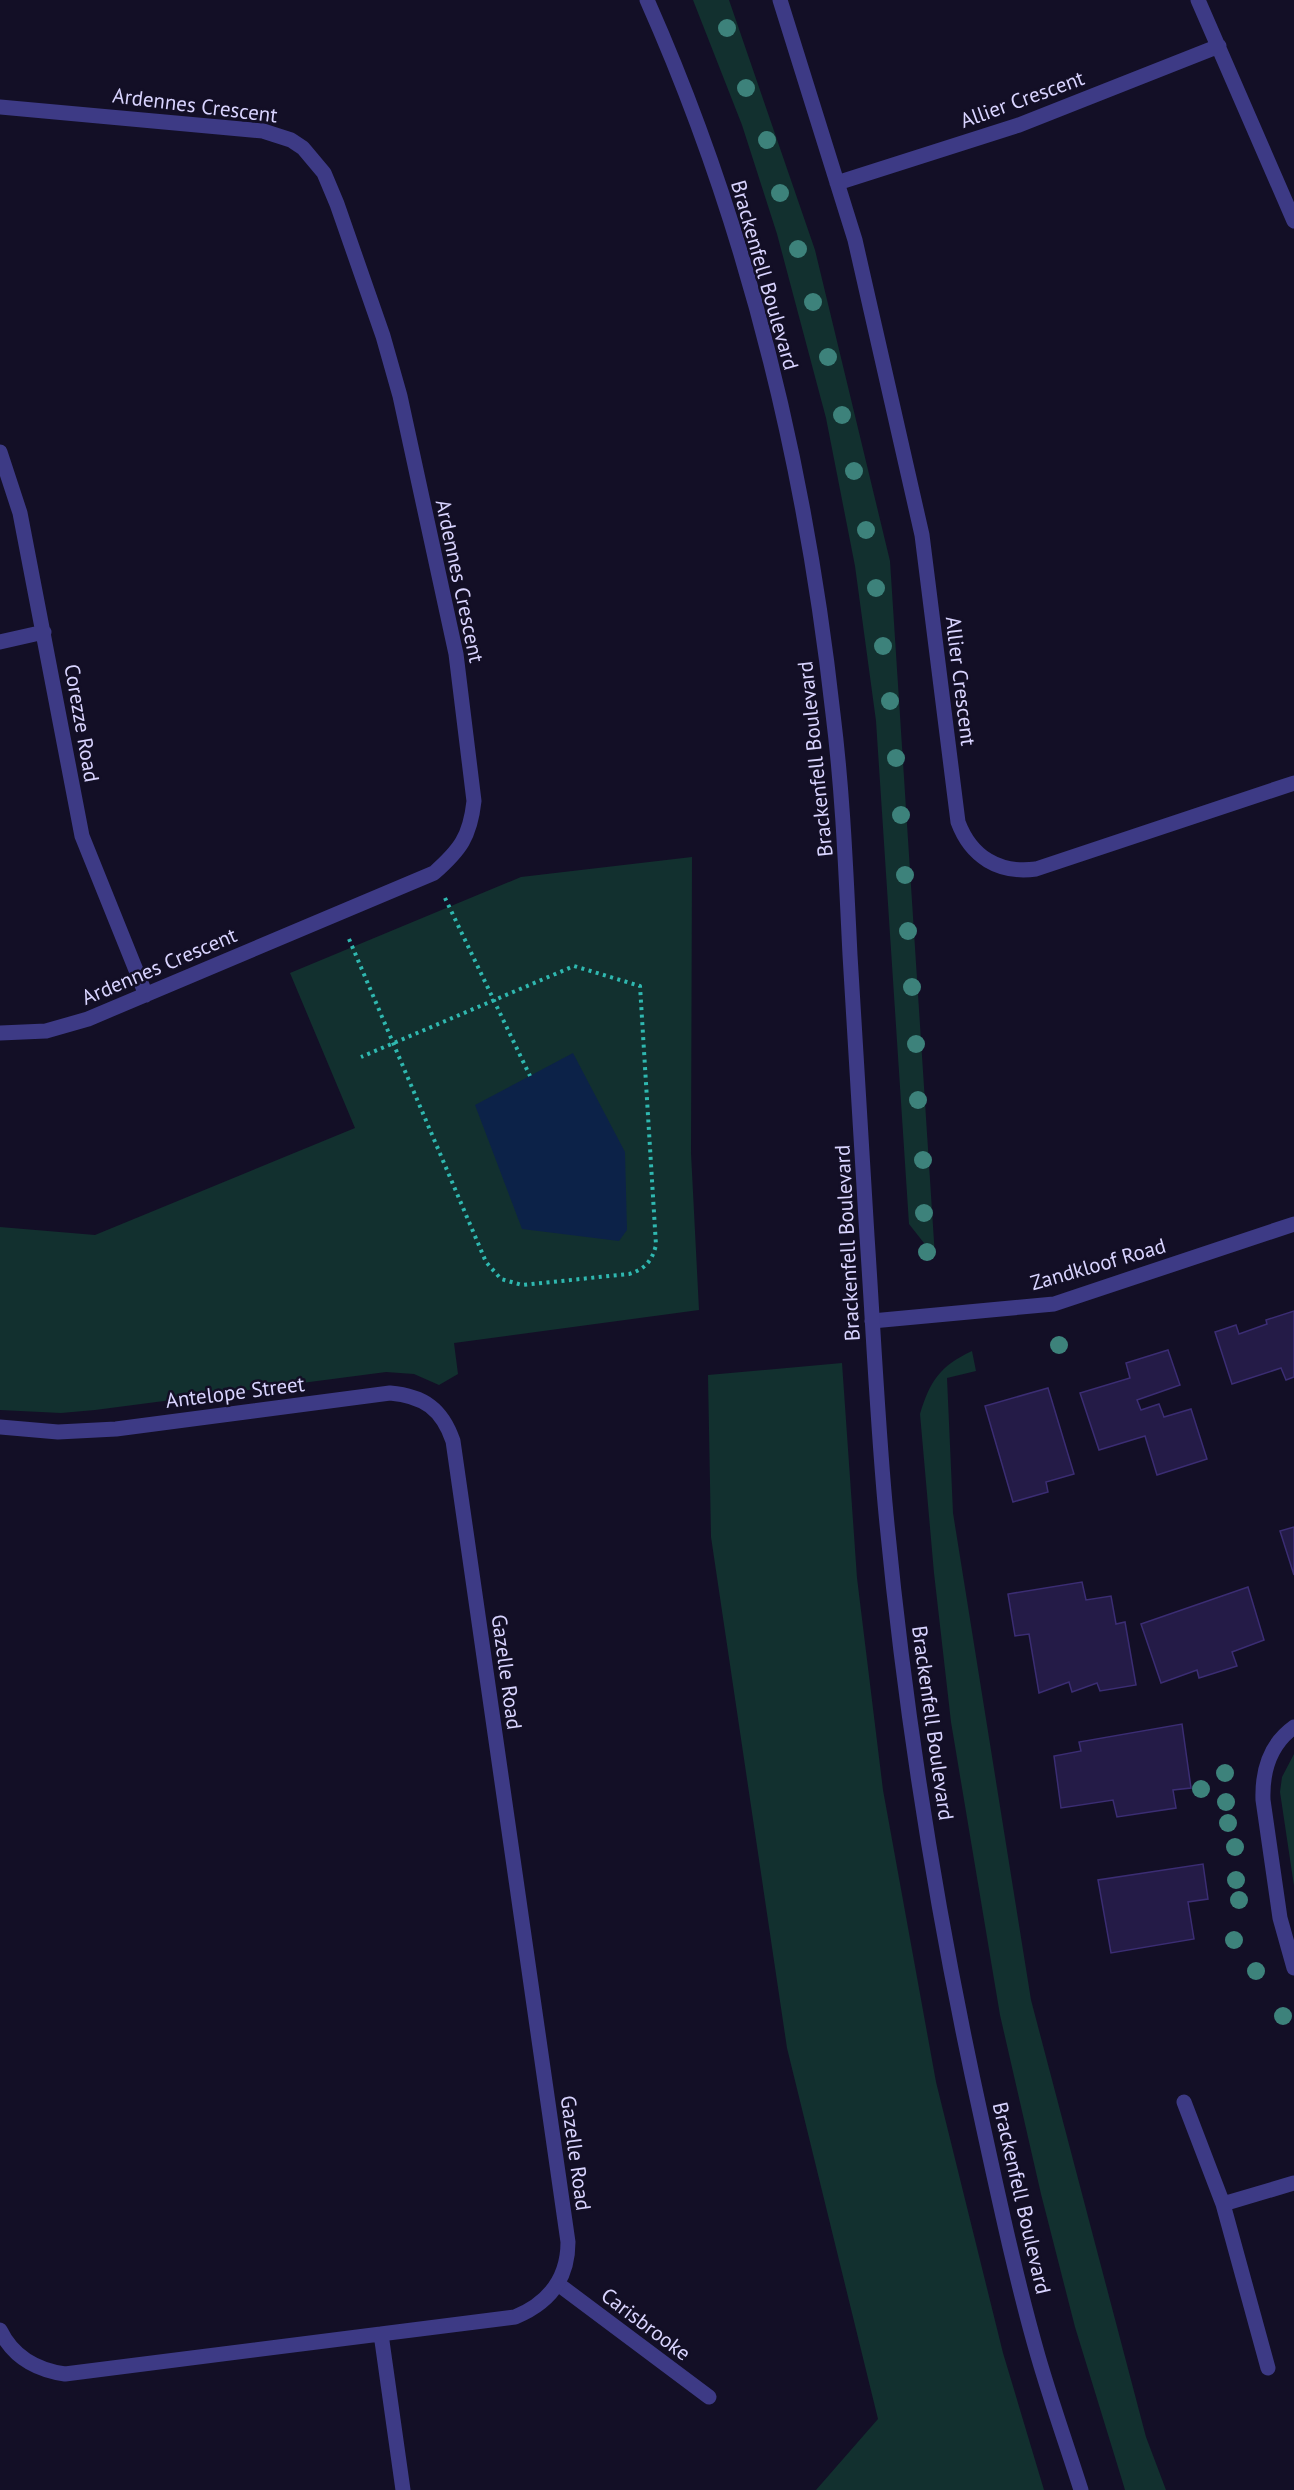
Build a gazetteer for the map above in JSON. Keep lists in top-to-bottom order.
{
  "streets": {
    "street": [
      "Allier Crescent",
      "Ardennes Crescent",
      "Brackenfell Boulevard",
      "Corezze Road",
      "Zandkloof Road",
      "Antelope Street",
      "Gazelle Road",
      "Carisbrooke"
    ]
  },
  "crossings": [
    ["Ardennes Crescent", "Corezze Road"],
    ["Brackenfell Boulevard", "Zandkloof Road"],
    ["Antelope Street", "Gazelle Road"],
    ["Gazelle Road", "Carisbrooke"]
  ]
}
